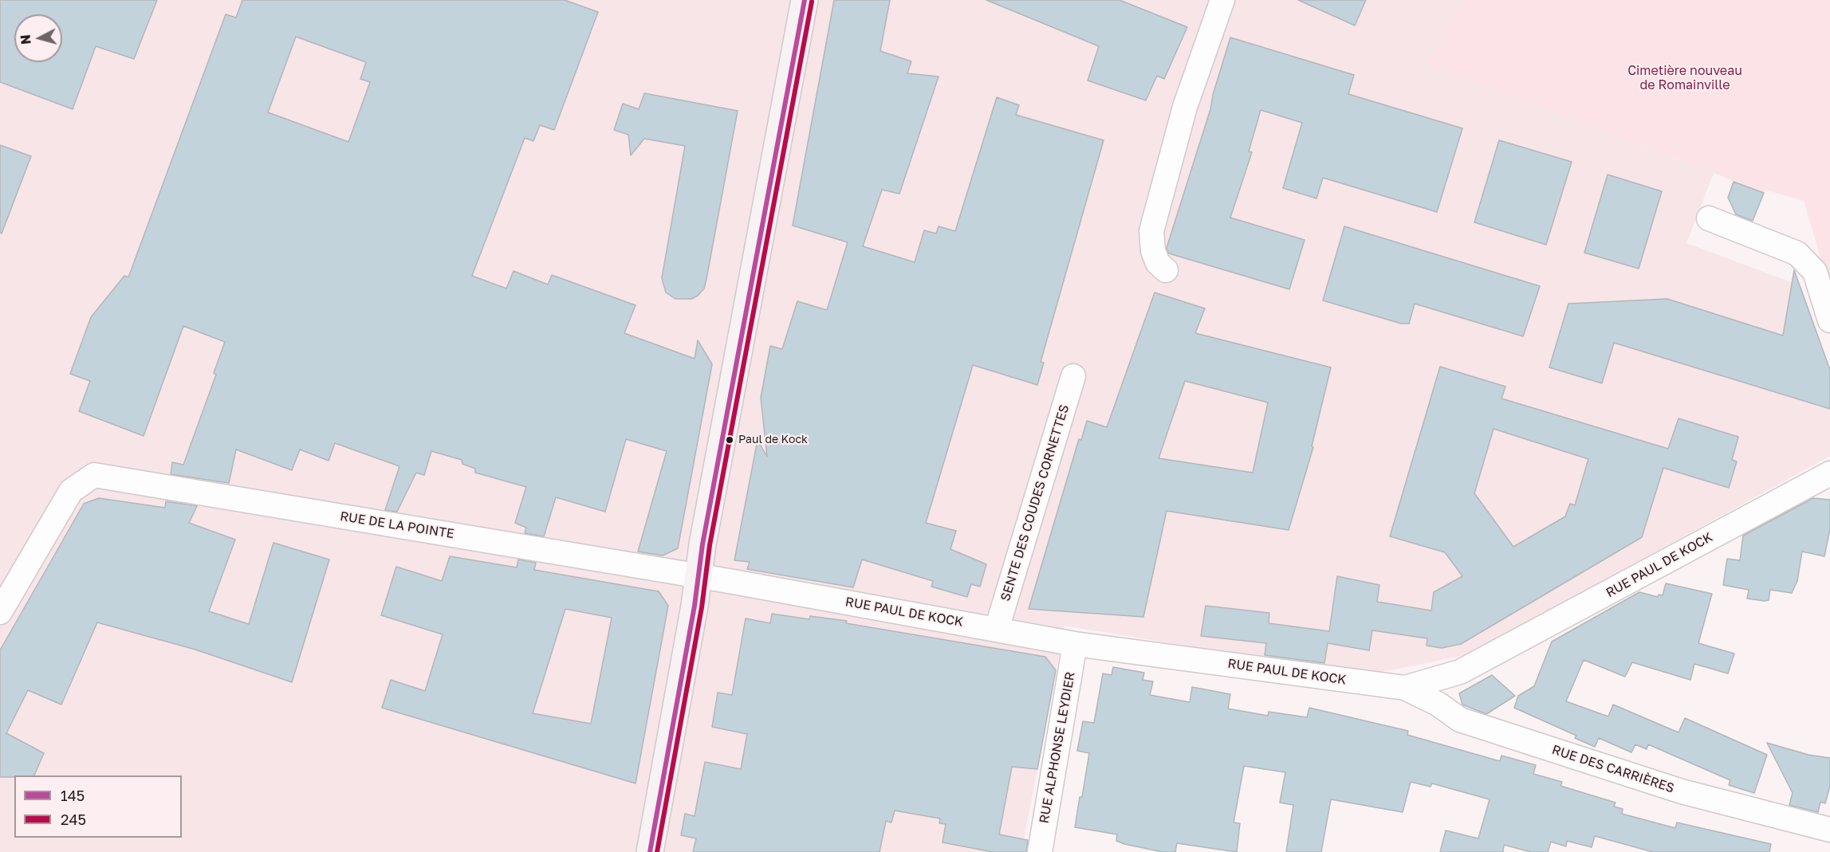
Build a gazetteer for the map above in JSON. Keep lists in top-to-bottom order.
{
  "streets": {
    "street": [
      "SENTE DES COUDES CORNETTES",
      "RUE DE LA POINTE",
      "RUE PAUL DE KOCK",
      "RUE ALPHONSE LEYDIER",
      "RUE DES CARRIÈRES"
    ]
  },
  "crossings": [
    ["SENTE DES COUDES CORNETTES", "RUE PAUL DE KOCK"],
    ["RUE DE LA POINTE", "RUE PAUL DE KOCK"],
    ["RUE PAUL DE KOCK", "RUE ALPHONSE LEYDIER"],
    ["RUE PAUL DE KOCK", "RUE DES CARRIÈRES"]
  ],
  "parks": ["Cimetière nouveau de Romainville"],
  "places": ["Paul de Kock"],
  "lines": ["transit line 145", "transit line 245"],
  "legend": ["145", "245"],
  "north": "left"
}
